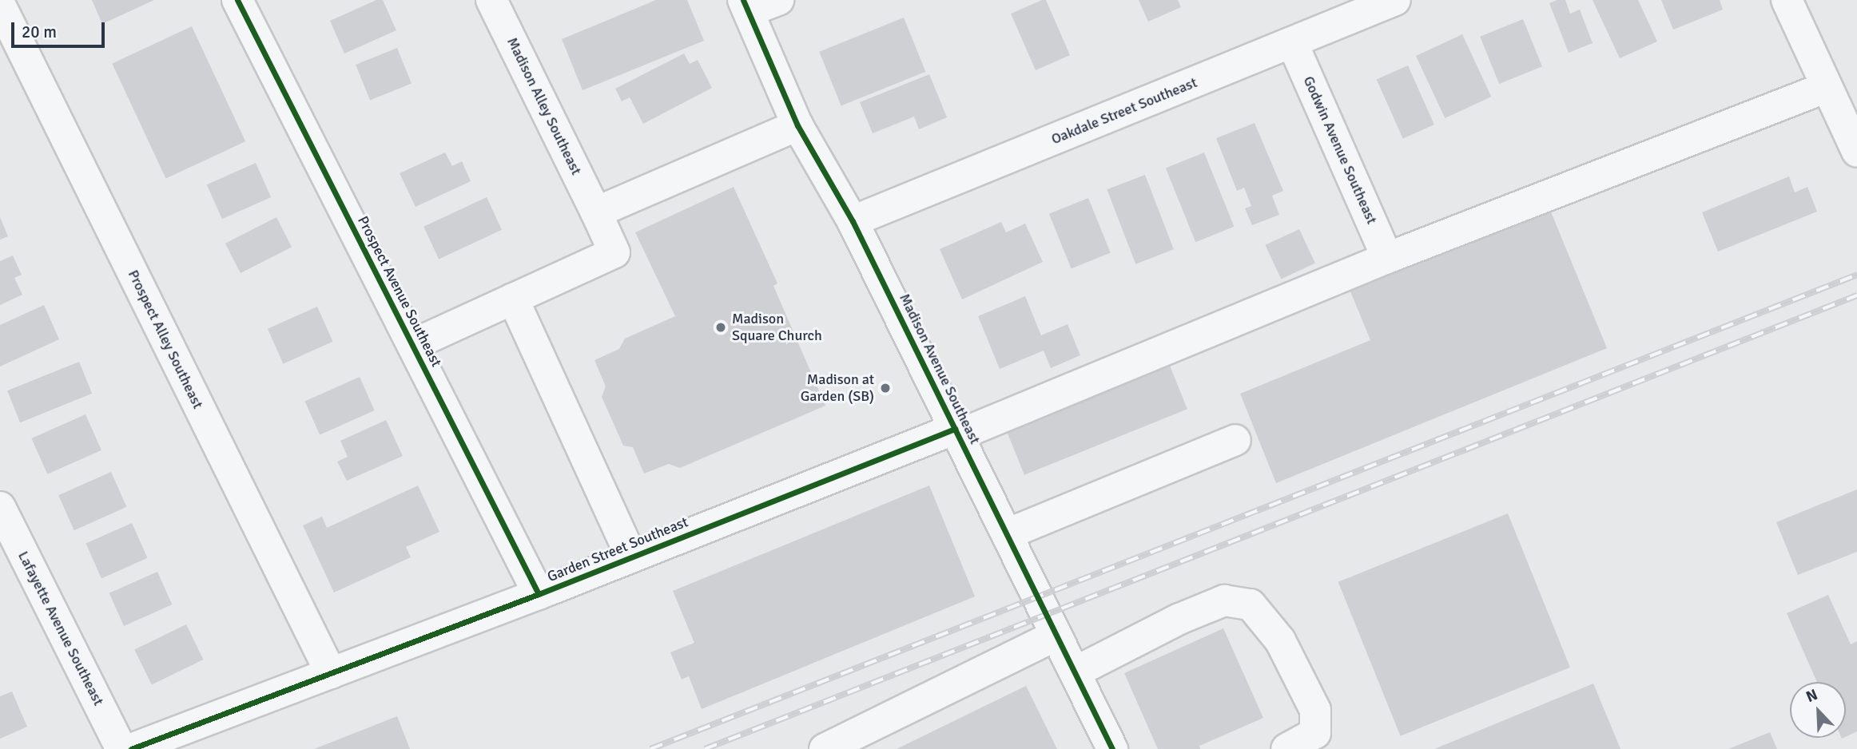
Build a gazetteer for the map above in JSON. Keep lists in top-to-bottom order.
{
  "streets": {
    "street": [
      "Madison Alley Southeast",
      "Oakdale Street Southeast",
      "Godwin Avenue Southeast",
      "Prospect Avenue Southeast",
      "Prospect Alley Southeast",
      "Madison Avenue Southeast",
      "Garden Street Southeast",
      "Lafayette Avenue Southeast"
    ]
  },
  "crossings": [
    ["Oakdale Street Southeast", "Godwin Avenue Southeast"],
    ["Oakdale Street Southeast", "Madison Avenue Southeast"],
    ["Godwin Avenue Southeast", "Garden Street Southeast"],
    ["Prospect Avenue Southeast", "Garden Street Southeast"],
    ["Prospect Alley Southeast", "Garden Street Southeast"],
    ["Madison Avenue Southeast", "Garden Street Southeast"]
  ],
  "places": ["Madison Square Church", "Madison at Garden (SB)"],
  "scale_bar": "20 m",
  "north": "top left"
}
